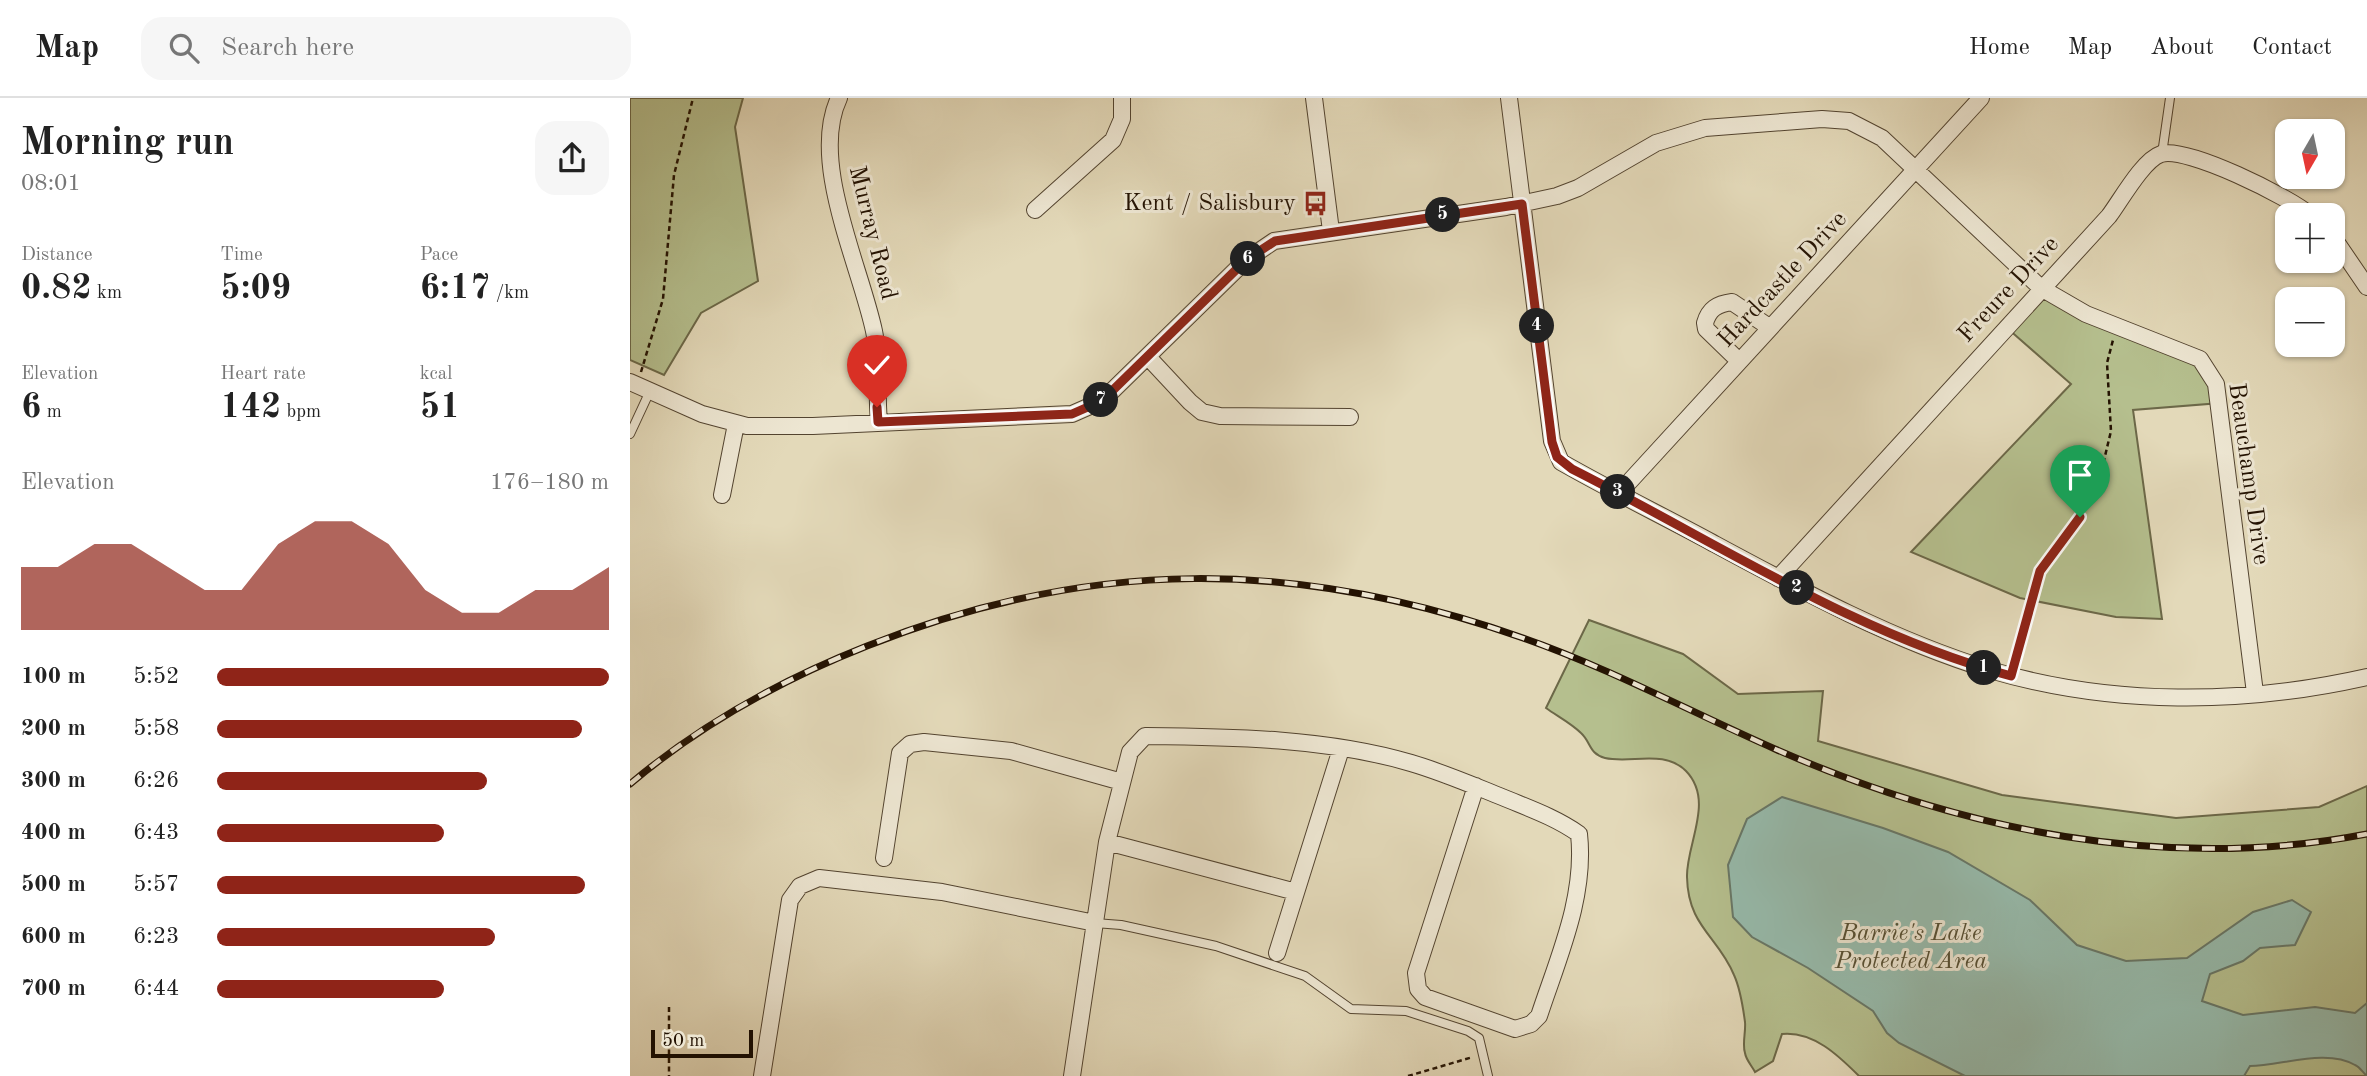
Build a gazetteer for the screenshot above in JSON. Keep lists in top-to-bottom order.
{
  "streets": {
    "street": [
      "Murray Road",
      "Hardcastle Drive",
      "Freure Drive",
      "Beauchamp Drive"
    ]
  },
  "crossings": [
    ["Murray Road", "Beauchamp Drive"],
    ["Hardcastle Drive", "Beauchamp Drive"],
    ["Freure Drive", "Beauchamp Drive"]
  ],
  "parks": ["Barrie's Lake Protected Area"],
  "places": {
    "bus stop": ["Kent / Salisbury"]
  },
  "scale_bar": "50 m",
  "north": "bottom",
  "page": {
    "header": "Map",
    "search": "Search here",
    "nav": [
      "Home",
      "Map",
      "About",
      "Contact"
    ],
    "heading": ["Morning run", "08:01"],
    "map_buttons": ["+", "−"],
    "pins": [
      "5",
      "6",
      "4",
      "7",
      "3",
      "2",
      "1"
    ],
    "stats": [
      ["Distance", "0.82 km"],
      ["Time", "5:09"],
      ["Pace", "6:17 /km"],
      ["Elevation", "6 m"],
      ["Heart rate", "142 bpm"],
      ["kcal", "51"]
    ],
    "chart": ["Elevation", "176–180 m"],
    "list": [
      {
        "name": "100 m",
        "note": "5:52"
      },
      {
        "name": "200 m",
        "note": "5:58"
      },
      {
        "name": "300 m",
        "note": "6:26"
      },
      {
        "name": "400 m",
        "note": "6:43"
      },
      {
        "name": "500 m",
        "note": "5:57"
      },
      {
        "name": "600 m",
        "note": "6:23"
      },
      {
        "name": "700 m",
        "note": "6:44"
      }
    ],
    "scale": "50 m"
  }
}
